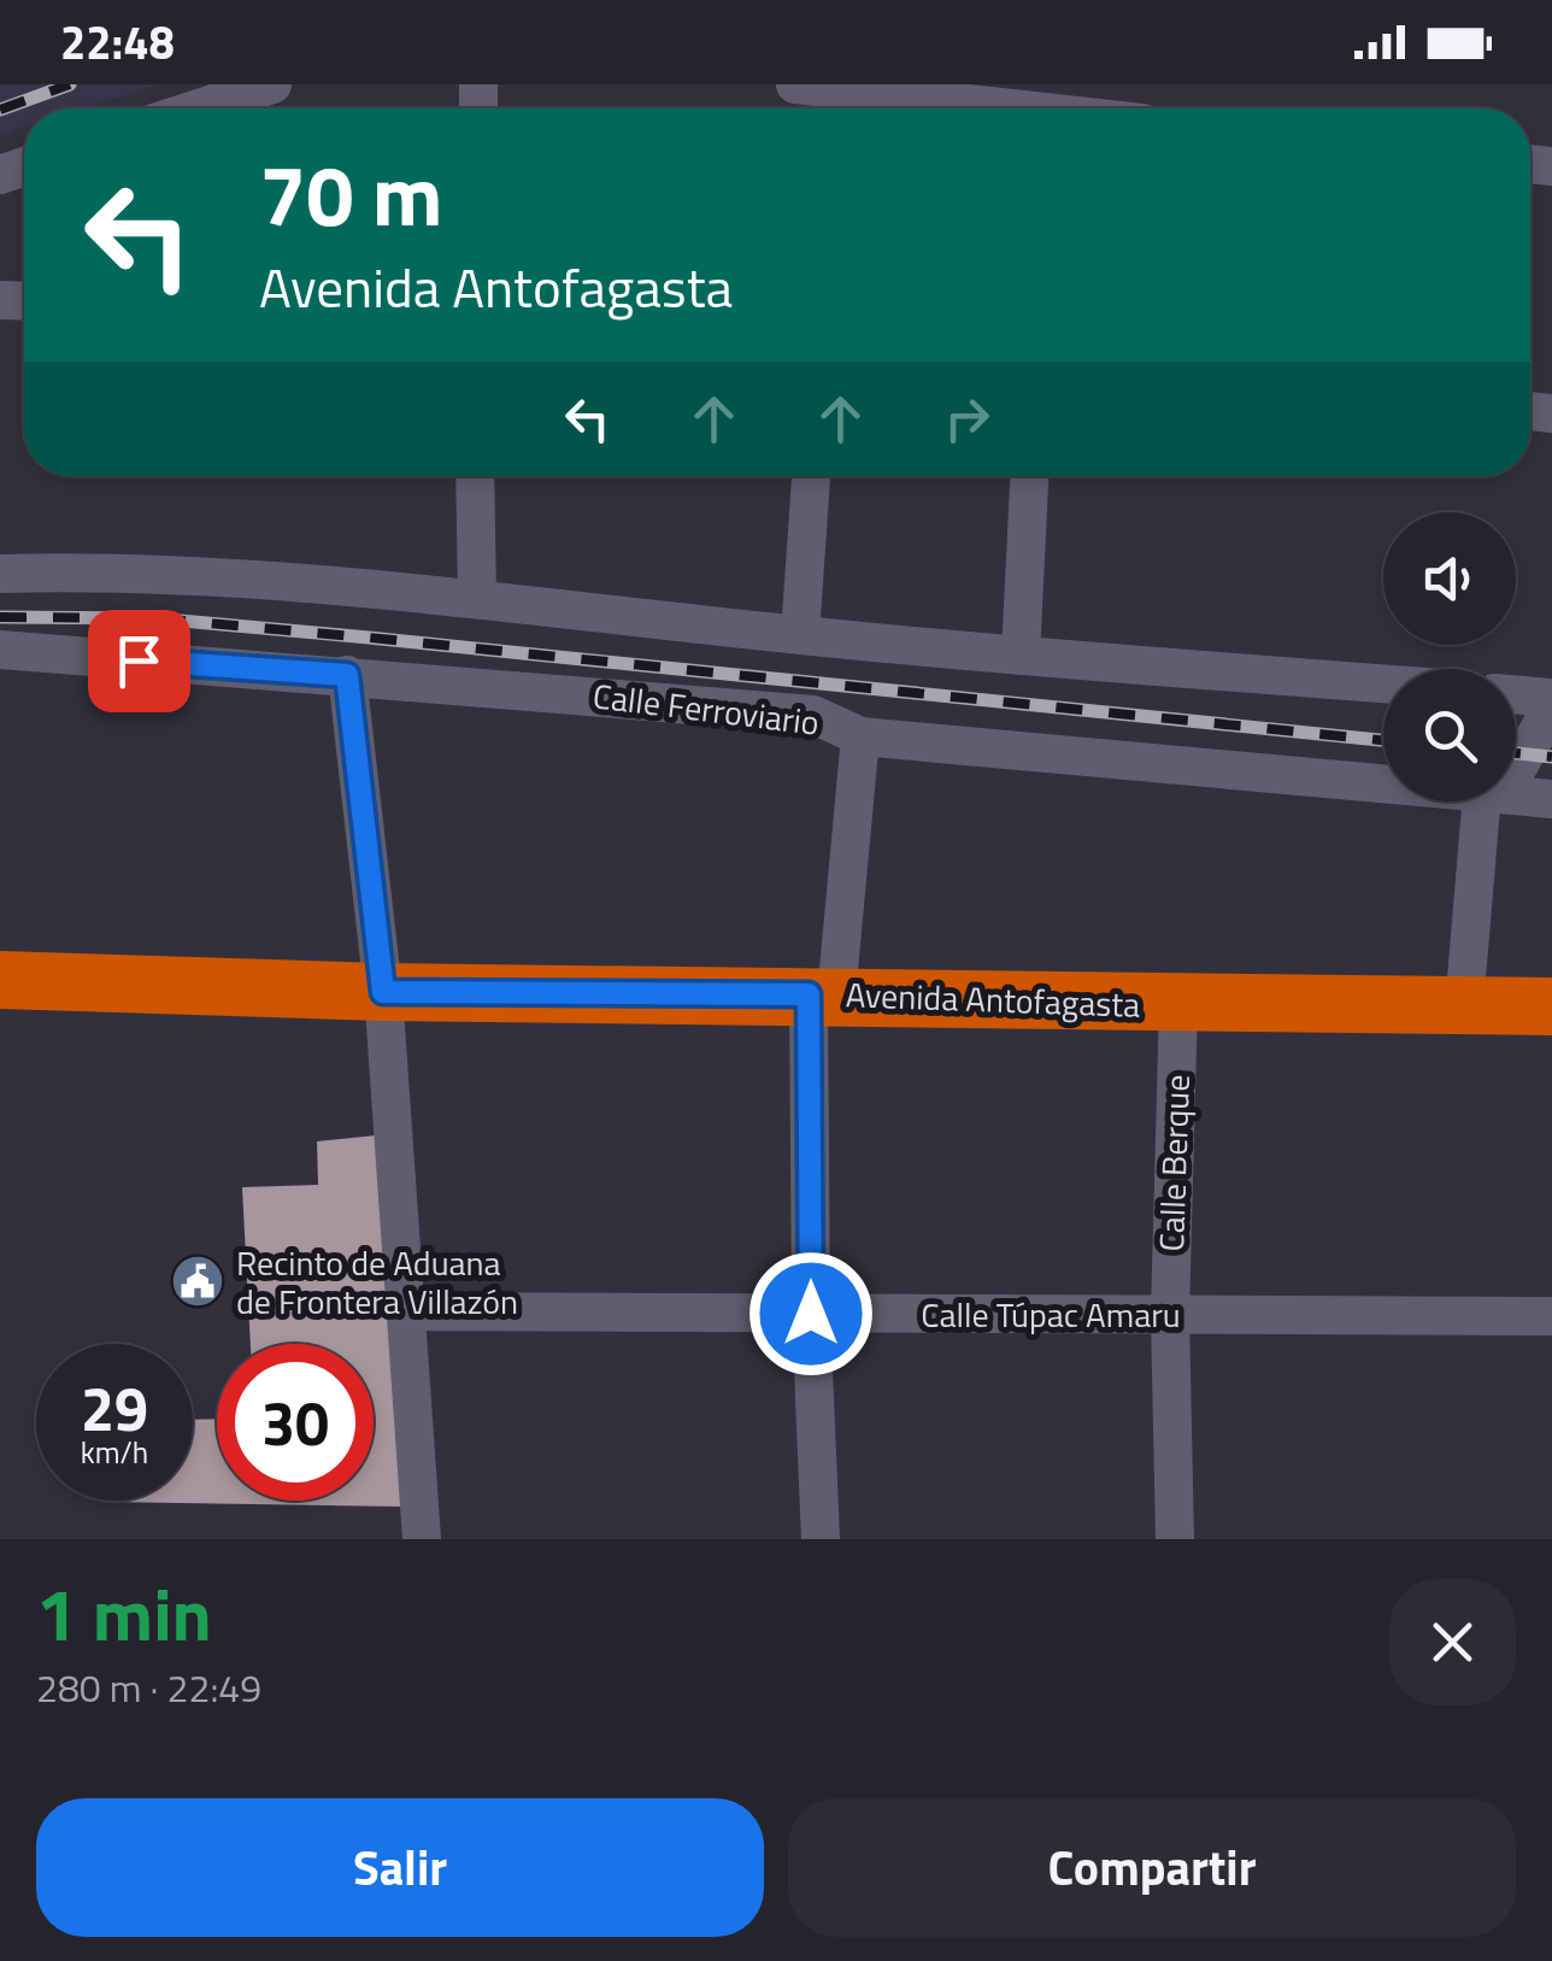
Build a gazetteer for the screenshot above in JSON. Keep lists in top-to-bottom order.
{
  "streets": {
    "highway": ["Avenida Antofagasta"],
    "street": ["Calle Ferroviario", "Calle Berque", "Calle Túpac Amaru"]
  },
  "crossings": [
    ["Avenida Antofagasta", "Calle Berque"],
    ["Calle Berque", "Calle Túpac Amaru"]
  ],
  "places": {
    "public building": ["Recinto de Aduana de Frontera Villazón"]
  },
  "page": {
    "status": "22:48",
    "turn": ["70 m", "Avenida Antofagasta"],
    "speed": "29 km/h",
    "limit": "30",
    "heading": ["1 min", "280 m · 22:49"],
    "buttons": ["Salir", "Compartir"]
  }
}
